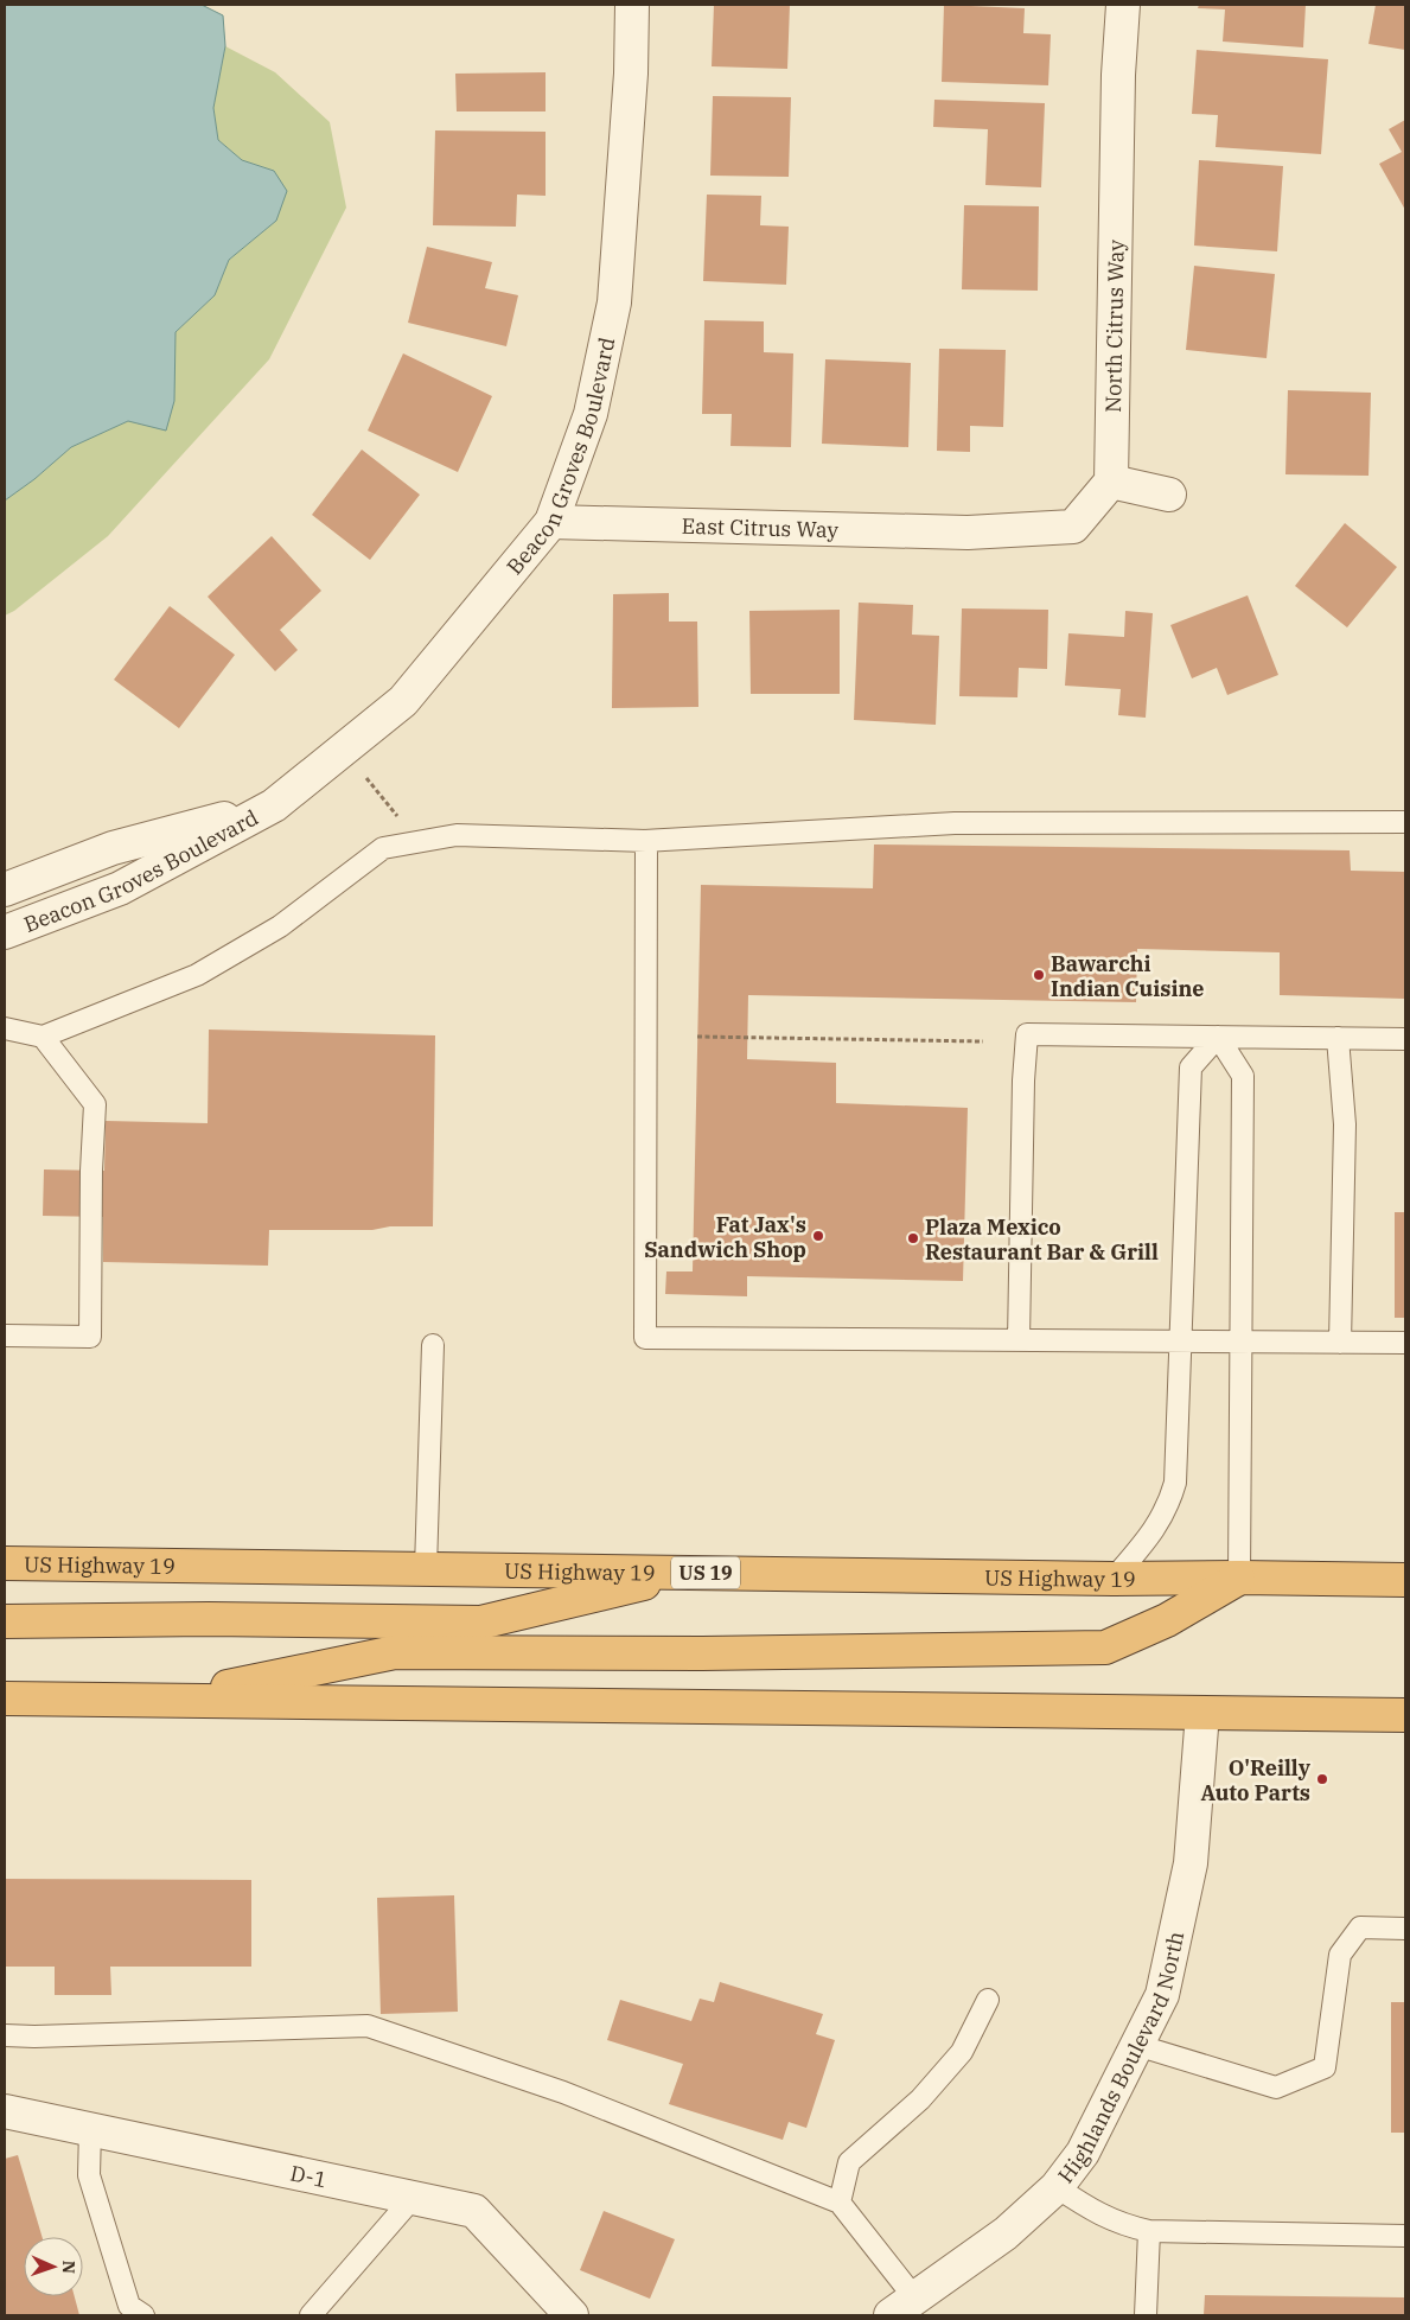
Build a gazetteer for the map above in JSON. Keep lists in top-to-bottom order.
{
  "streets": {
    "highway": ["US Highway 19", "US 19"],
    "street": [
      "North Citrus Way",
      "Beacon Groves Boulevard",
      "East Citrus Way",
      "Highlands Boulevard North",
      "D-1"
    ]
  },
  "crossings": [
    ["North Citrus Way", "East Citrus Way"],
    ["Beacon Groves Boulevard", "East Citrus Way"]
  ],
  "places": [
    "Bawarchi Indian Cuisine",
    "Fat Jax's Sandwich Shop",
    "Plaza Mexico Restaurant Bar & Grill",
    "O'Reilly Auto Parts"
  ],
  "north": "right"
}
